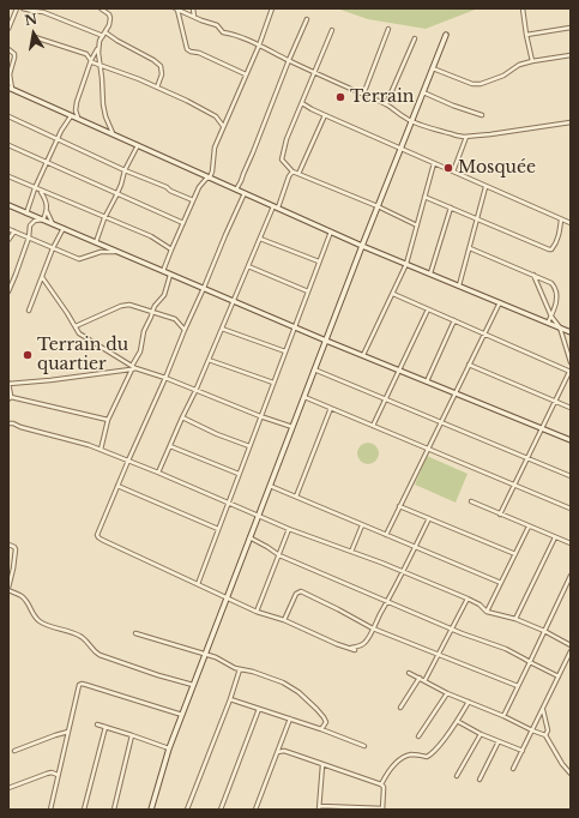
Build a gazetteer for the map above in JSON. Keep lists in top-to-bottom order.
{
  "places": ["Terrain", "Mosquée", "Terrain du quartier"],
  "north": "top"
}
